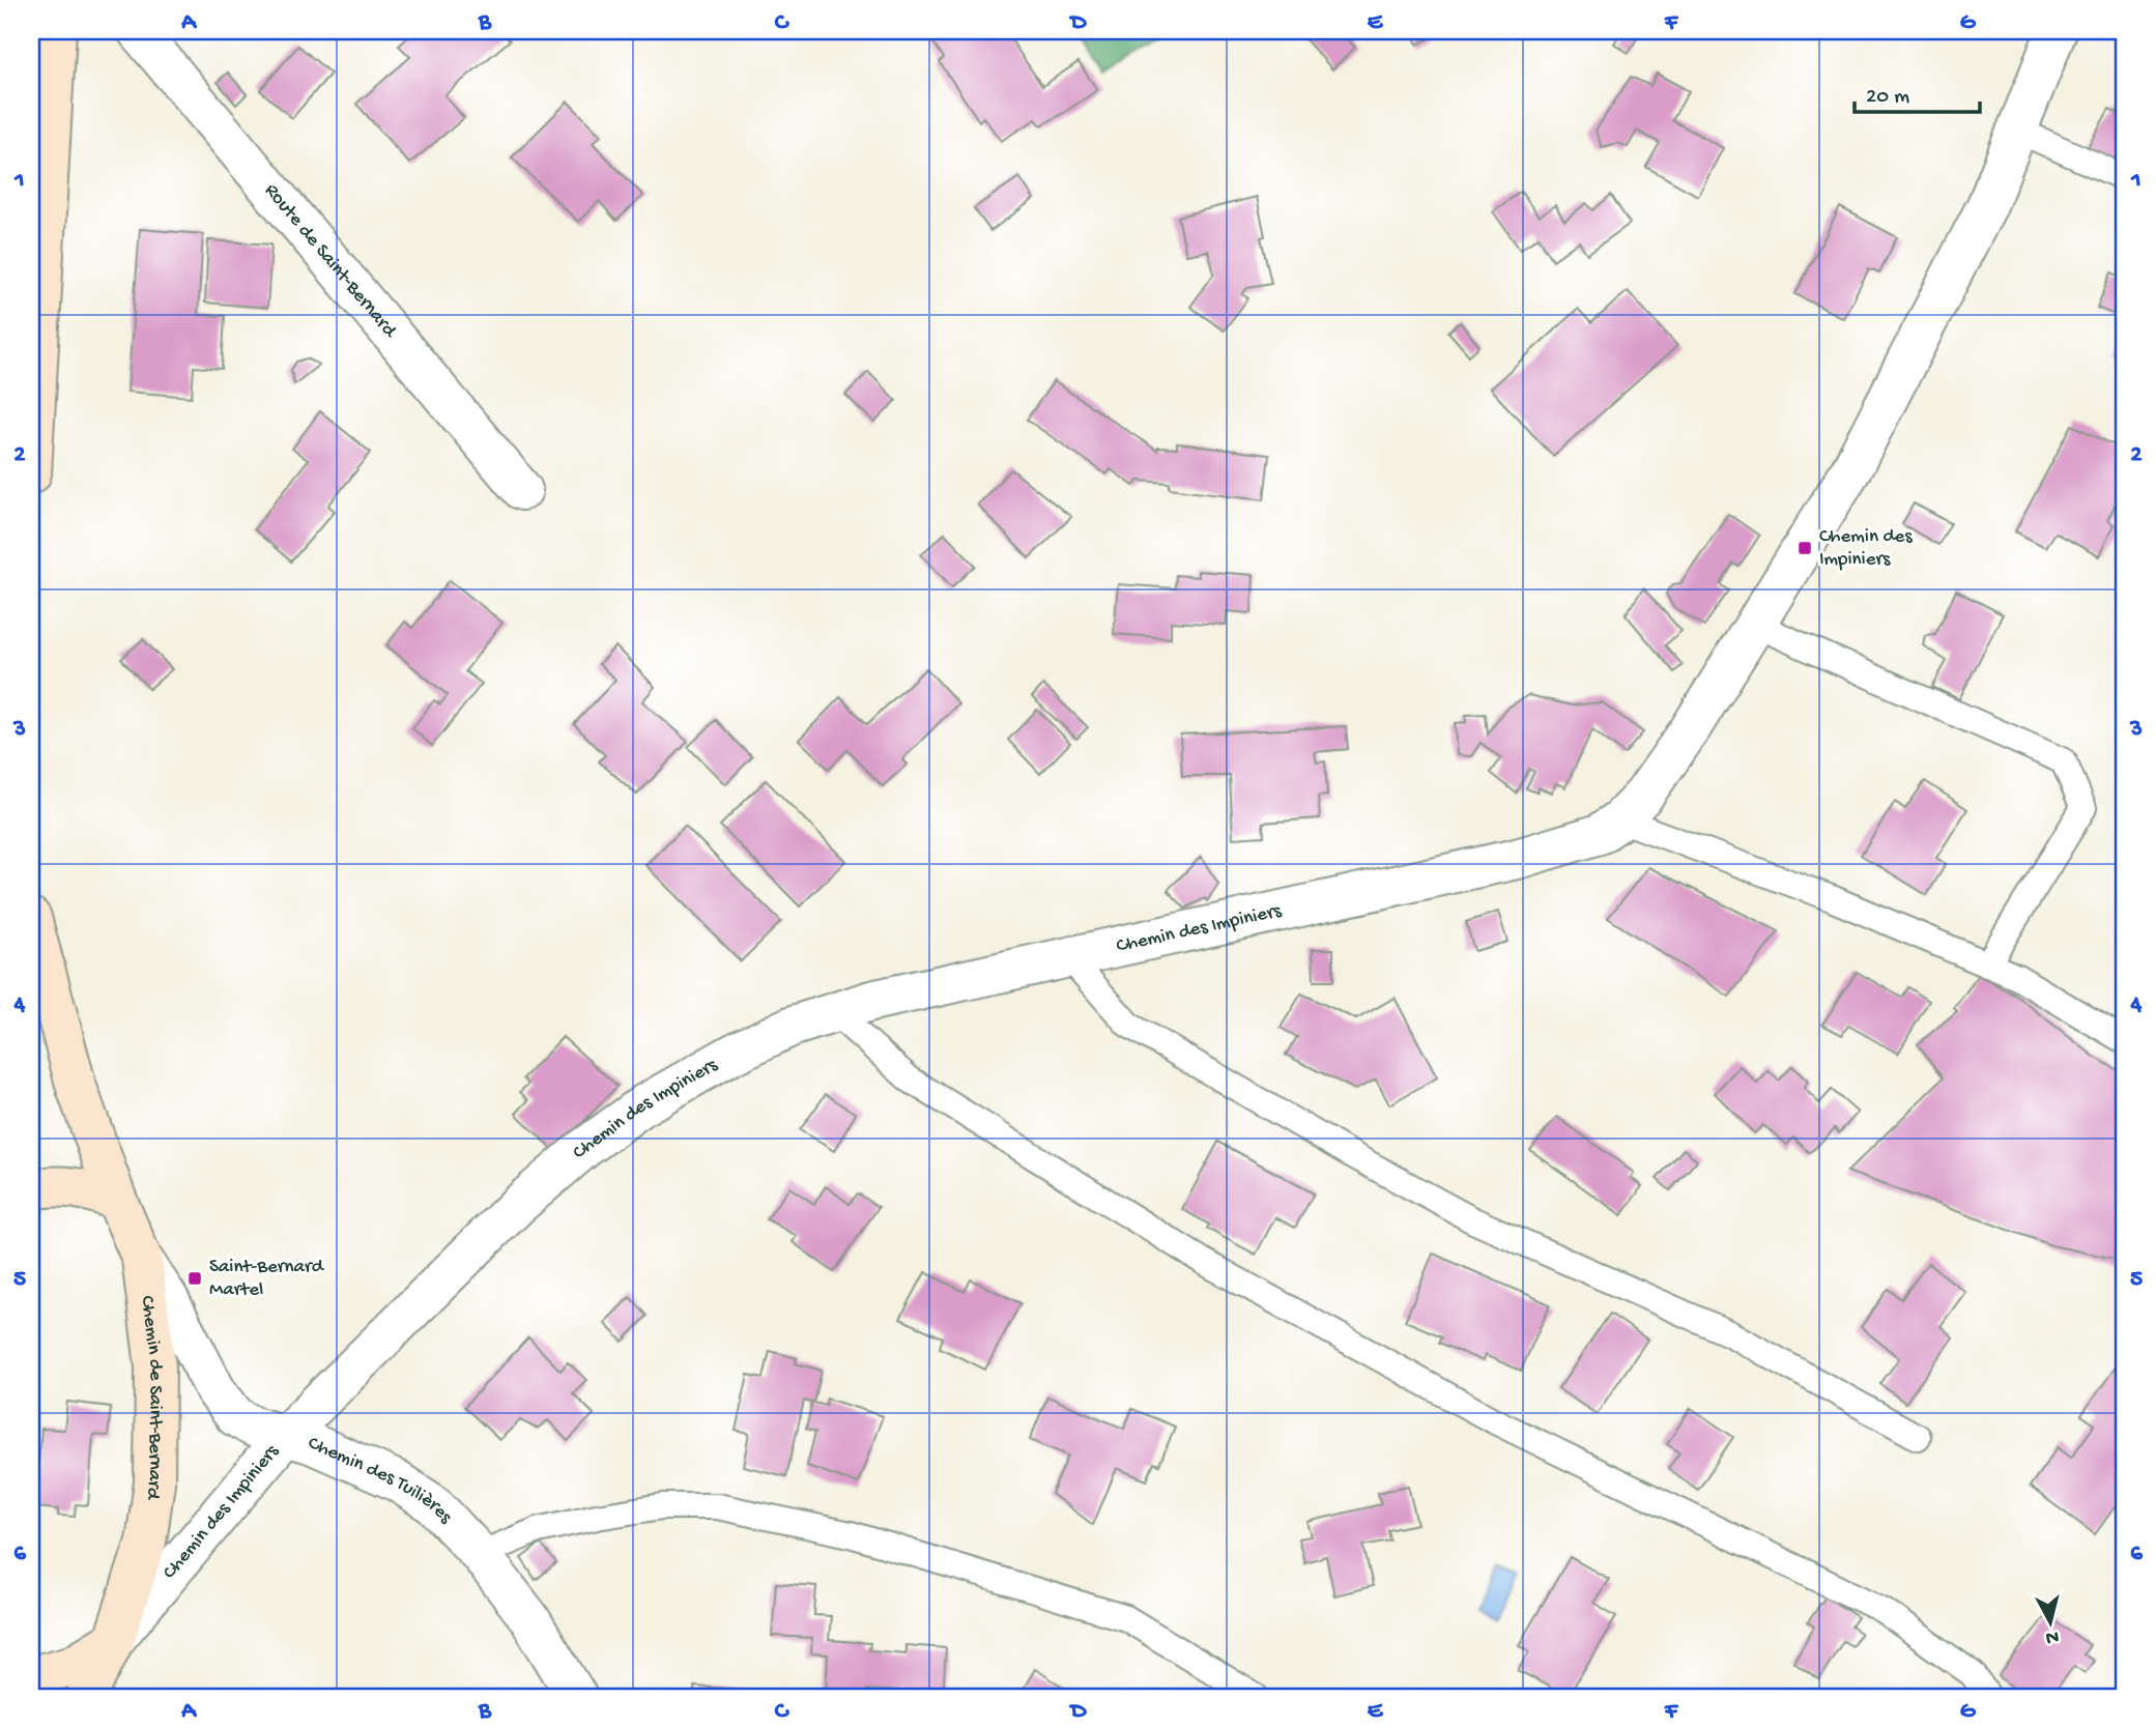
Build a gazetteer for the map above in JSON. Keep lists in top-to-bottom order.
{
  "streets": {
    "main road": ["Chemin de Saint-Bernard"],
    "street": ["Route de Saint-Bernard", "Chemin des Impiniers", "Chemin des Tuilières"]
  },
  "crossings": [
    ["Chemin des Impiniers", "Chemin de Saint-Bernard"],
    ["Chemin des Impiniers", "Chemin des Tuilières"],
    ["Chemin de Saint-Bernard", "Chemin des Tuilières"]
  ],
  "places": {
    "transit": ["Chemin des Impiniers", "Saint-Bernard Martel"]
  },
  "scale_bar": "20 m",
  "north": "bottom",
  "grid": {
    "columns": [
      "A",
      "B",
      "C",
      "D",
      "E",
      "F",
      "G"
    ],
    "rows": [
      "1",
      "2",
      "3",
      "4",
      "5",
      "6"
    ]
  }
}
